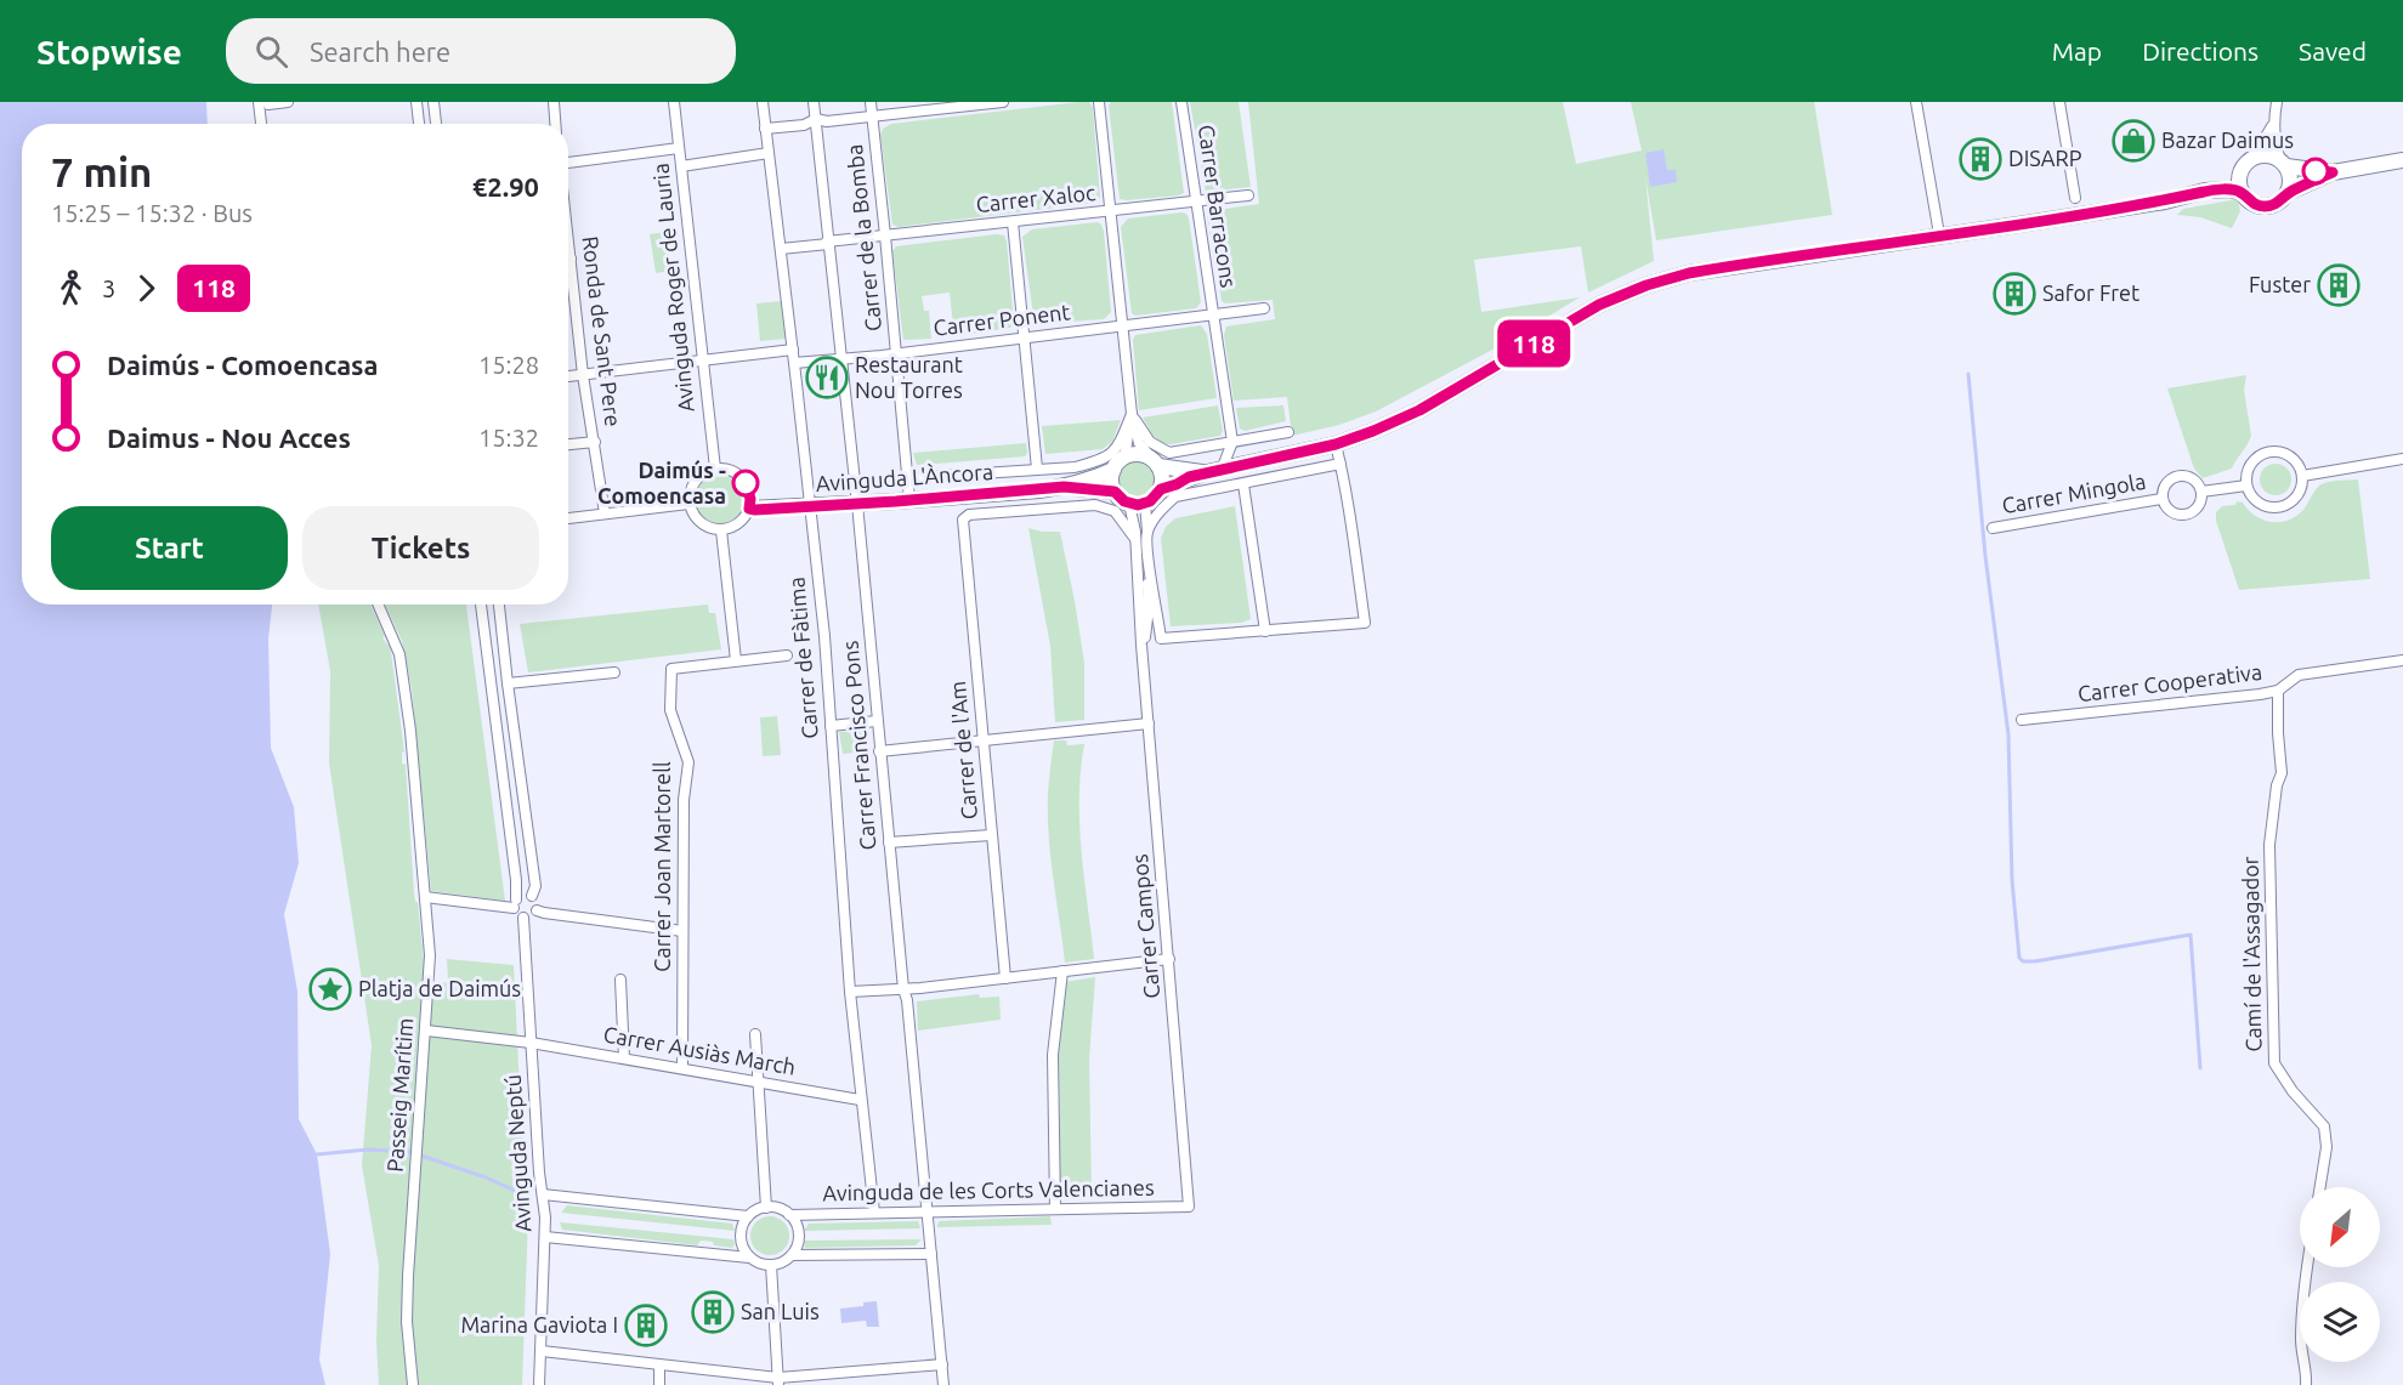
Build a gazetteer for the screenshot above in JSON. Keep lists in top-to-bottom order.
{
  "streets": {
    "street": [
      "Carrer Xaloc",
      "Carrer Barracons",
      "Carrer de la Bomba",
      "Avinguda Roger de Lauria",
      "Carrer Ponent",
      "Ronda de Sant Pere",
      "Avinguda L'Àncora",
      "Carrer Mingola",
      "Carrer de Fàtima",
      "Carrer Cooperativa",
      "Carrer Francisco Pons",
      "Carrer de l'Am",
      "Carrer Joan Martorell",
      "Carrer Campos",
      "Camí de l'Assagador",
      "Carrer Ausiàs March",
      "Passeig Marítim",
      "Avinguda Neptú",
      "Avinguda de les Corts Valencianes"
    ]
  },
  "crossings": [
    ["Carrer Xaloc", "Carrer Barracons"],
    ["Carrer Xaloc", "Carrer de la Bomba"],
    ["Carrer Xaloc", "Carrer de Fàtima"],
    ["Carrer Xaloc", "Carrer Francisco Pons"],
    ["Carrer Barracons", "Carrer Ponent"],
    ["Carrer de la Bomba", "Carrer Ponent"],
    ["Carrer de la Bomba", "Avinguda L'Àncora"],
    ["Avinguda Roger de Lauria", "Avinguda L'Àncora"],
    ["Carrer Ponent", "Carrer de Fàtima"],
    ["Carrer Ponent", "Carrer Francisco Pons"],
    ["Avinguda L'Àncora", "Carrer de Fàtima"],
    ["Avinguda L'Àncora", "Carrer Francisco Pons"],
    ["Carrer de Fàtima", "Carrer Ausiàs March"],
    ["Carrer de Fàtima", "Avinguda de les Corts Valencianes"],
    ["Carrer Cooperativa", "Camí de l'Assagador"],
    ["Carrer Francisco Pons", "Avinguda de les Corts Valencianes"],
    ["Carrer Joan Martorell", "Carrer Ausiàs March"],
    ["Carrer Campos", "Avinguda de les Corts Valencianes"],
    ["Carrer Ausiàs March", "Passeig Marítim"],
    ["Carrer Ausiàs March", "Avinguda Neptú"]
  ],
  "places": {
    "shop": ["Bazar Daimus"],
    "building": [
      "DISARP",
      "Fuster",
      "Safor Fret",
      "San Luis",
      "Marina Gaviota I"
    ],
    "restaurant": ["Restaurant Nou Torres"],
    "other": ["Daimús - Comoencasa"],
    "place": ["Platja de Daimús"]
  },
  "lines": ["bus line 118"],
  "north": "bottom left",
  "page": {
    "header": "Stopwise",
    "search": "Search here",
    "nav": ["Map", "Directions", "Saved"],
    "on_map": "118",
    "heading": ["7 min", "15:25 – 15:32 · Bus", "€2.90"],
    "legs": ["3", "118"],
    "list": [
      {
        "name": "Daimús - Comoencasa",
        "value": "15:28"
      },
      {
        "name": "Daimus - Nou Acces",
        "value": "15:32"
      }
    ],
    "buttons": ["Start", "Tickets"]
  }
}
